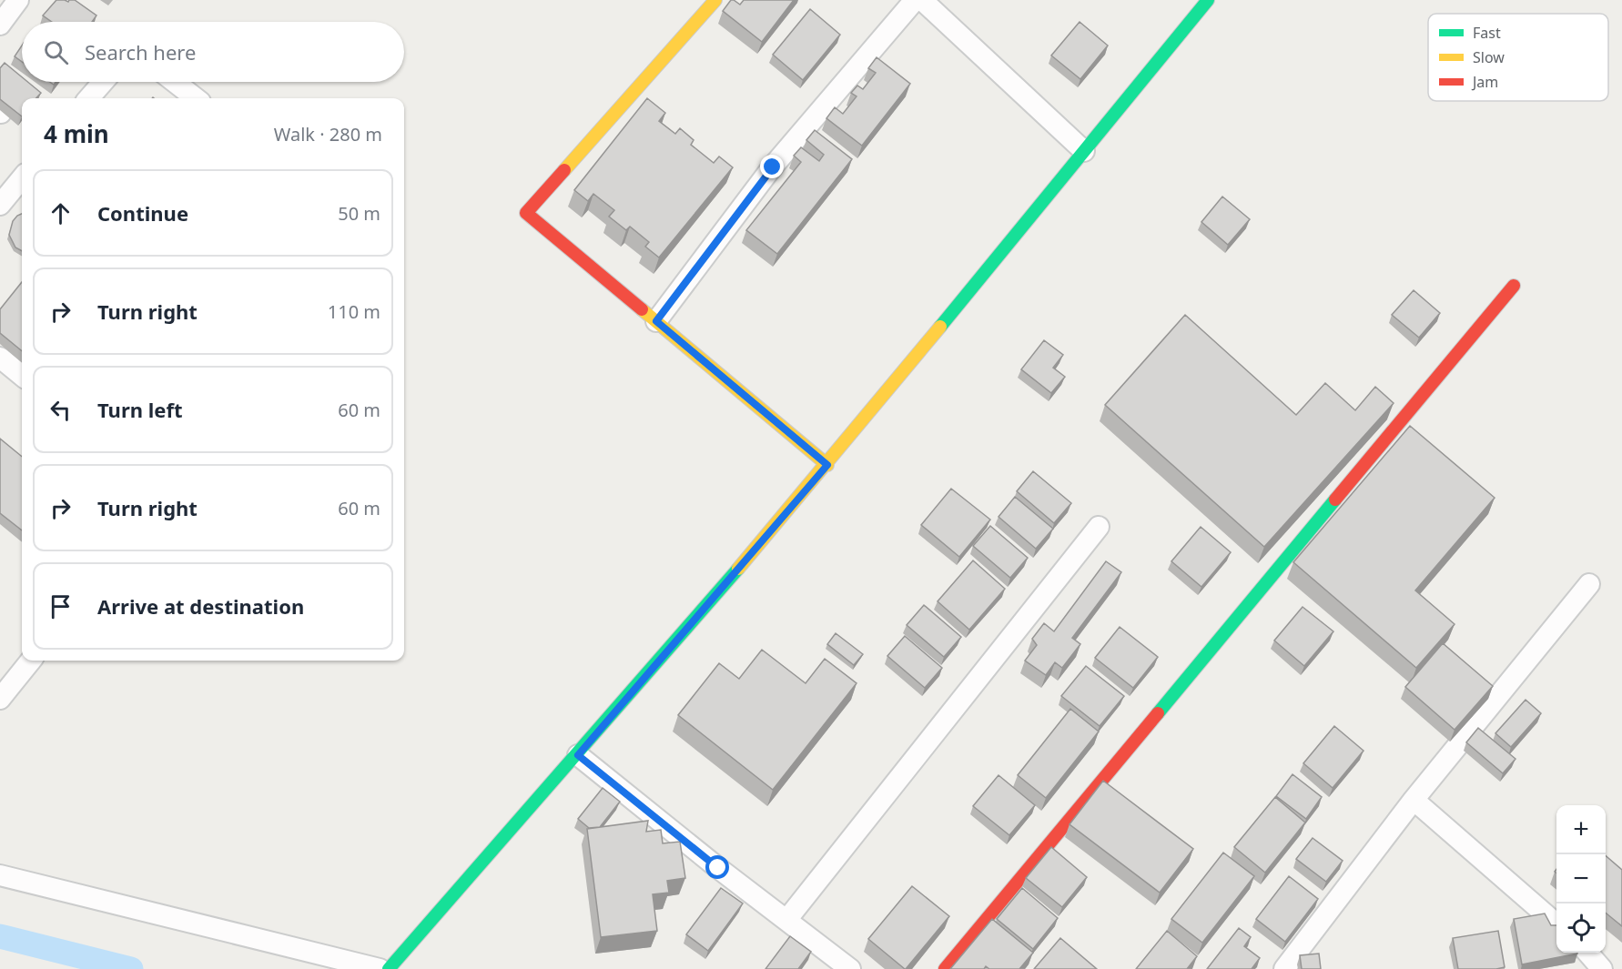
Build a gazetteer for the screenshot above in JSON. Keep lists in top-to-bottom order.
{
  "legend": ["Fast", "Slow", "Jam"],
  "page": {
    "search": "Search here",
    "heading": ["4 min", "Walk · 280 m"],
    "list": [
      ["Continue", "50 m"],
      ["Turn right", "110 m"],
      ["Turn left", "60 m"],
      ["Turn right", "60 m"],
      "Arrive at destination"
    ],
    "map_buttons": ["+", "−"]
  }
}
